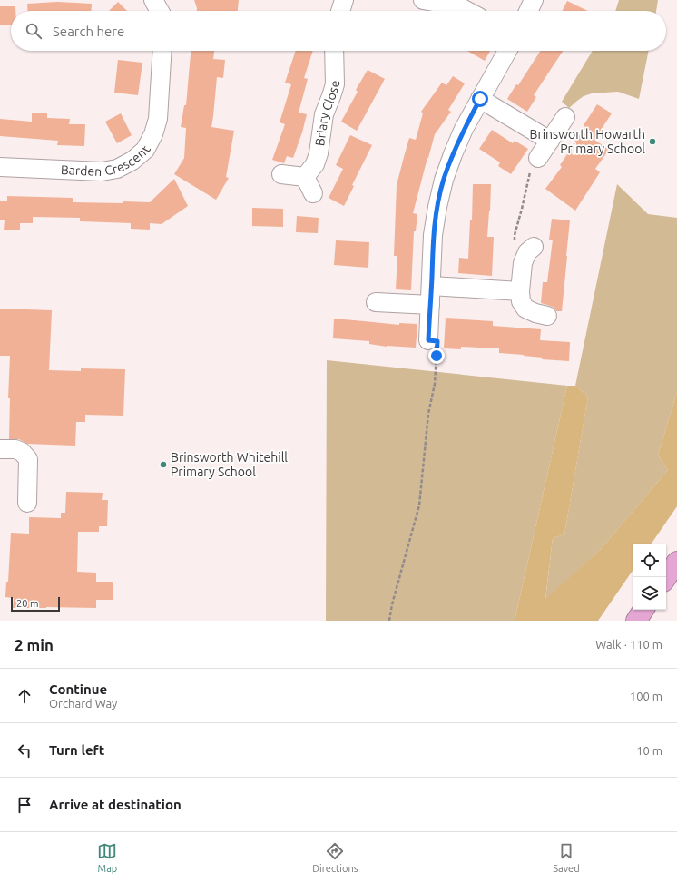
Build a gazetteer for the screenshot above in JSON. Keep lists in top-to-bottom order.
{
  "streets": {
    "street": ["Briary Close", "Barden Crescent"]
  },
  "places": ["Brinsworth Howarth Primary School", "Brinsworth Whitehill Primary School"],
  "scale_bar": "20 m",
  "page": {
    "search": "Search here",
    "scale": "20 m",
    "heading": ["2 min", "Walk · 110 m"],
    "list": [
      ["Continue", "Orchard Way", "100 m"],
      ["Turn left", "10 m"],
      "Arrive at destination"
    ],
    "nav": ["Map", "Directions", "Saved"]
  }
}
